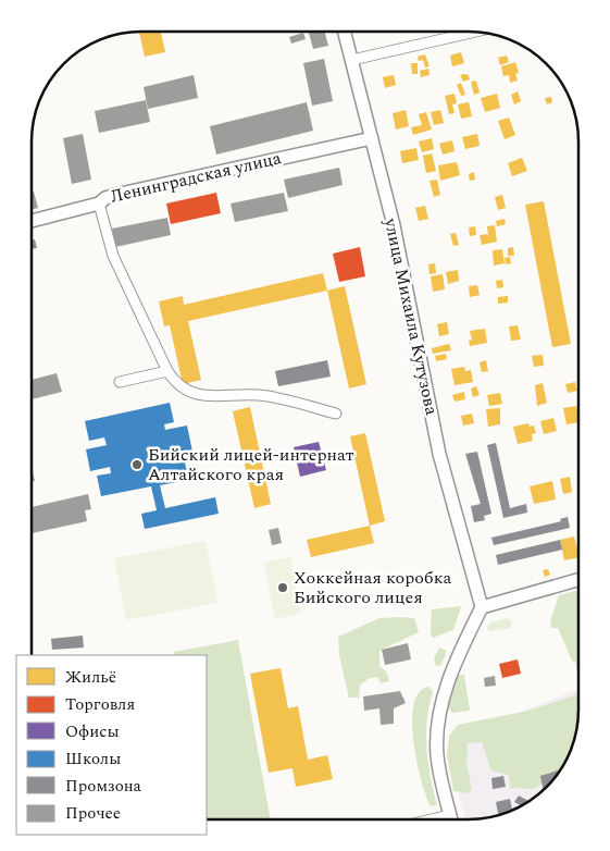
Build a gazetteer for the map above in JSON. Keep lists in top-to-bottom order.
{
  "streets": {
    "street": ["Ленинградская улица", "улица Михаила Кутузова"]
  },
  "crossings": [
    ["Ленинградская улица", "улица Михаила Кутузова"]
  ],
  "places": ["Бийский лицей-интернат Алтайского края", "Хоккейная коробка Бийского лицея"],
  "legend": [
    "Жильё",
    "Торговля",
    "Офисы",
    "Школы",
    "Промзона",
    "Прочее"
  ]
}
